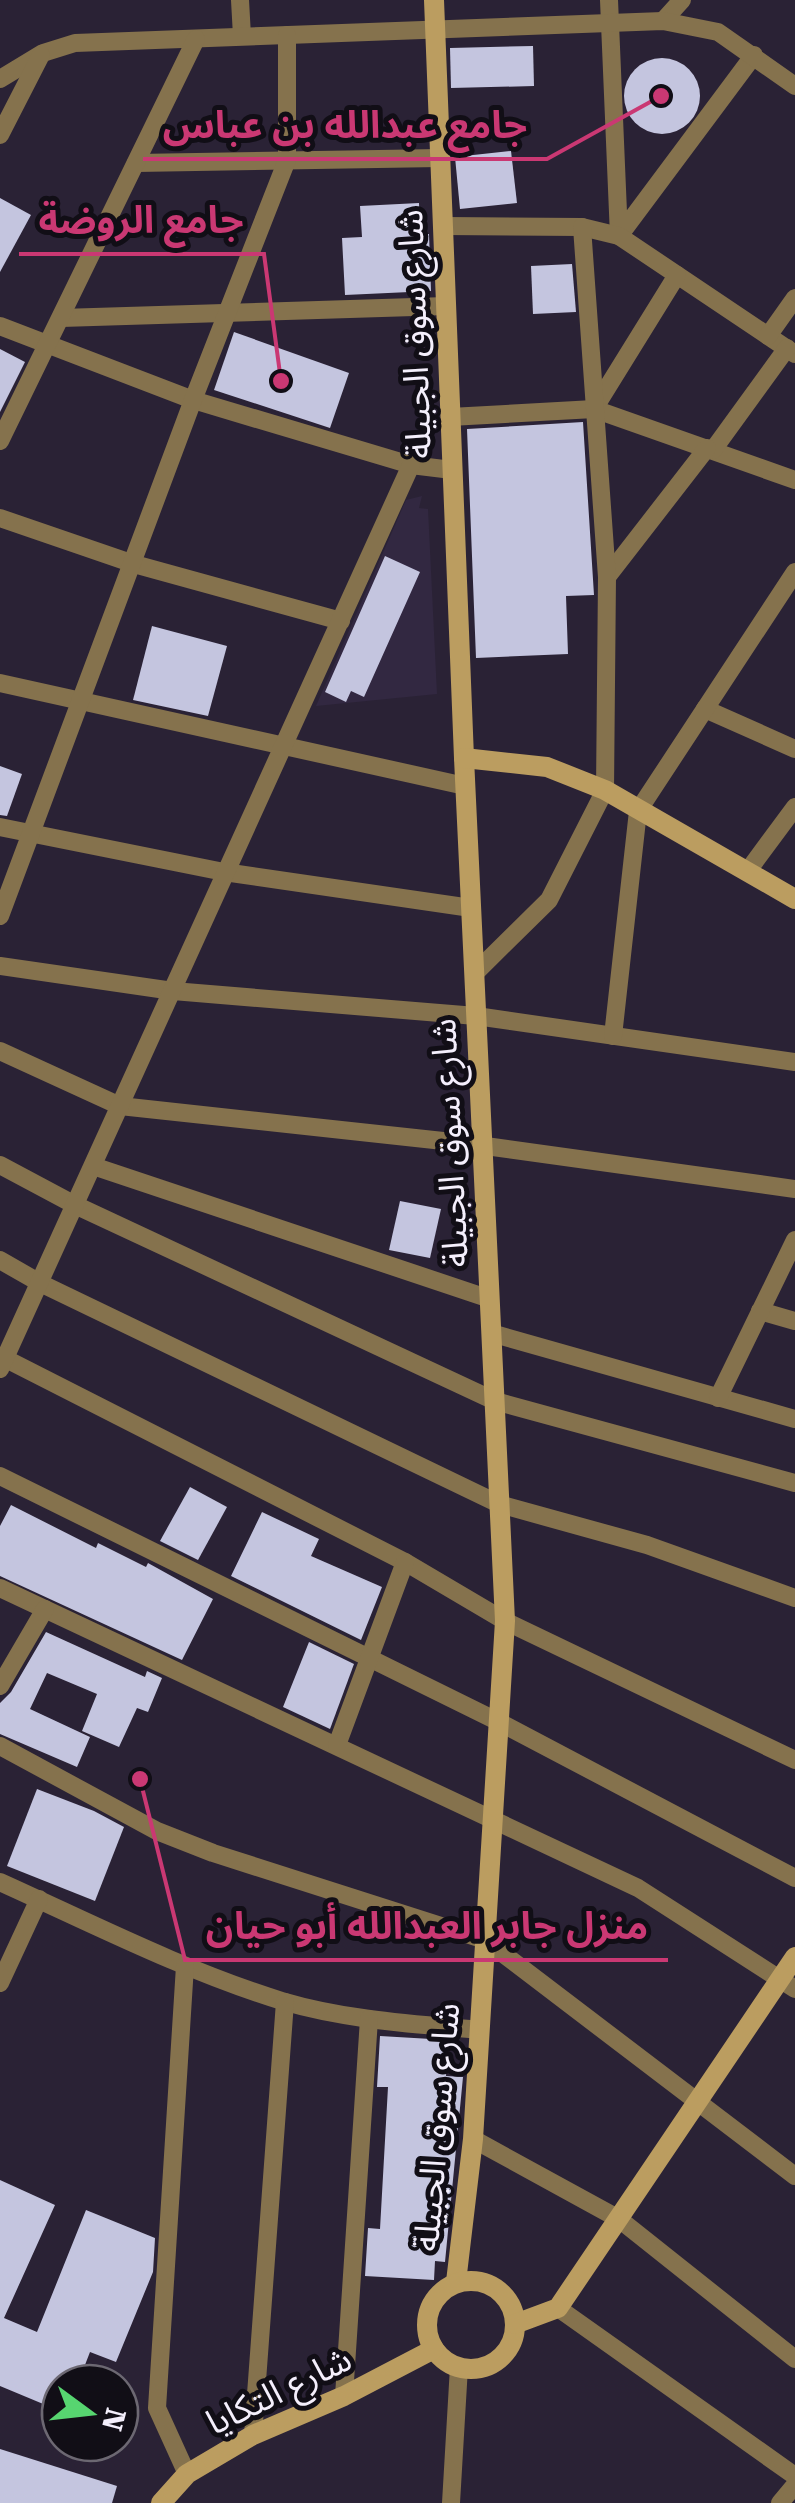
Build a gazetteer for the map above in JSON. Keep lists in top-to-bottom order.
{
  "streets": {
    "street": ["شارع سوق الجبيلة", "شارع التكايا"]
  },
  "crossings": [
    ["شارع سوق الجبيلة", "شارع التكايا"]
  ],
  "places": ["جامع عبدالله بن عباس", "جامع الروضة", "منزل جابر العبدالله أبو حيان"],
  "north": "right"
}
